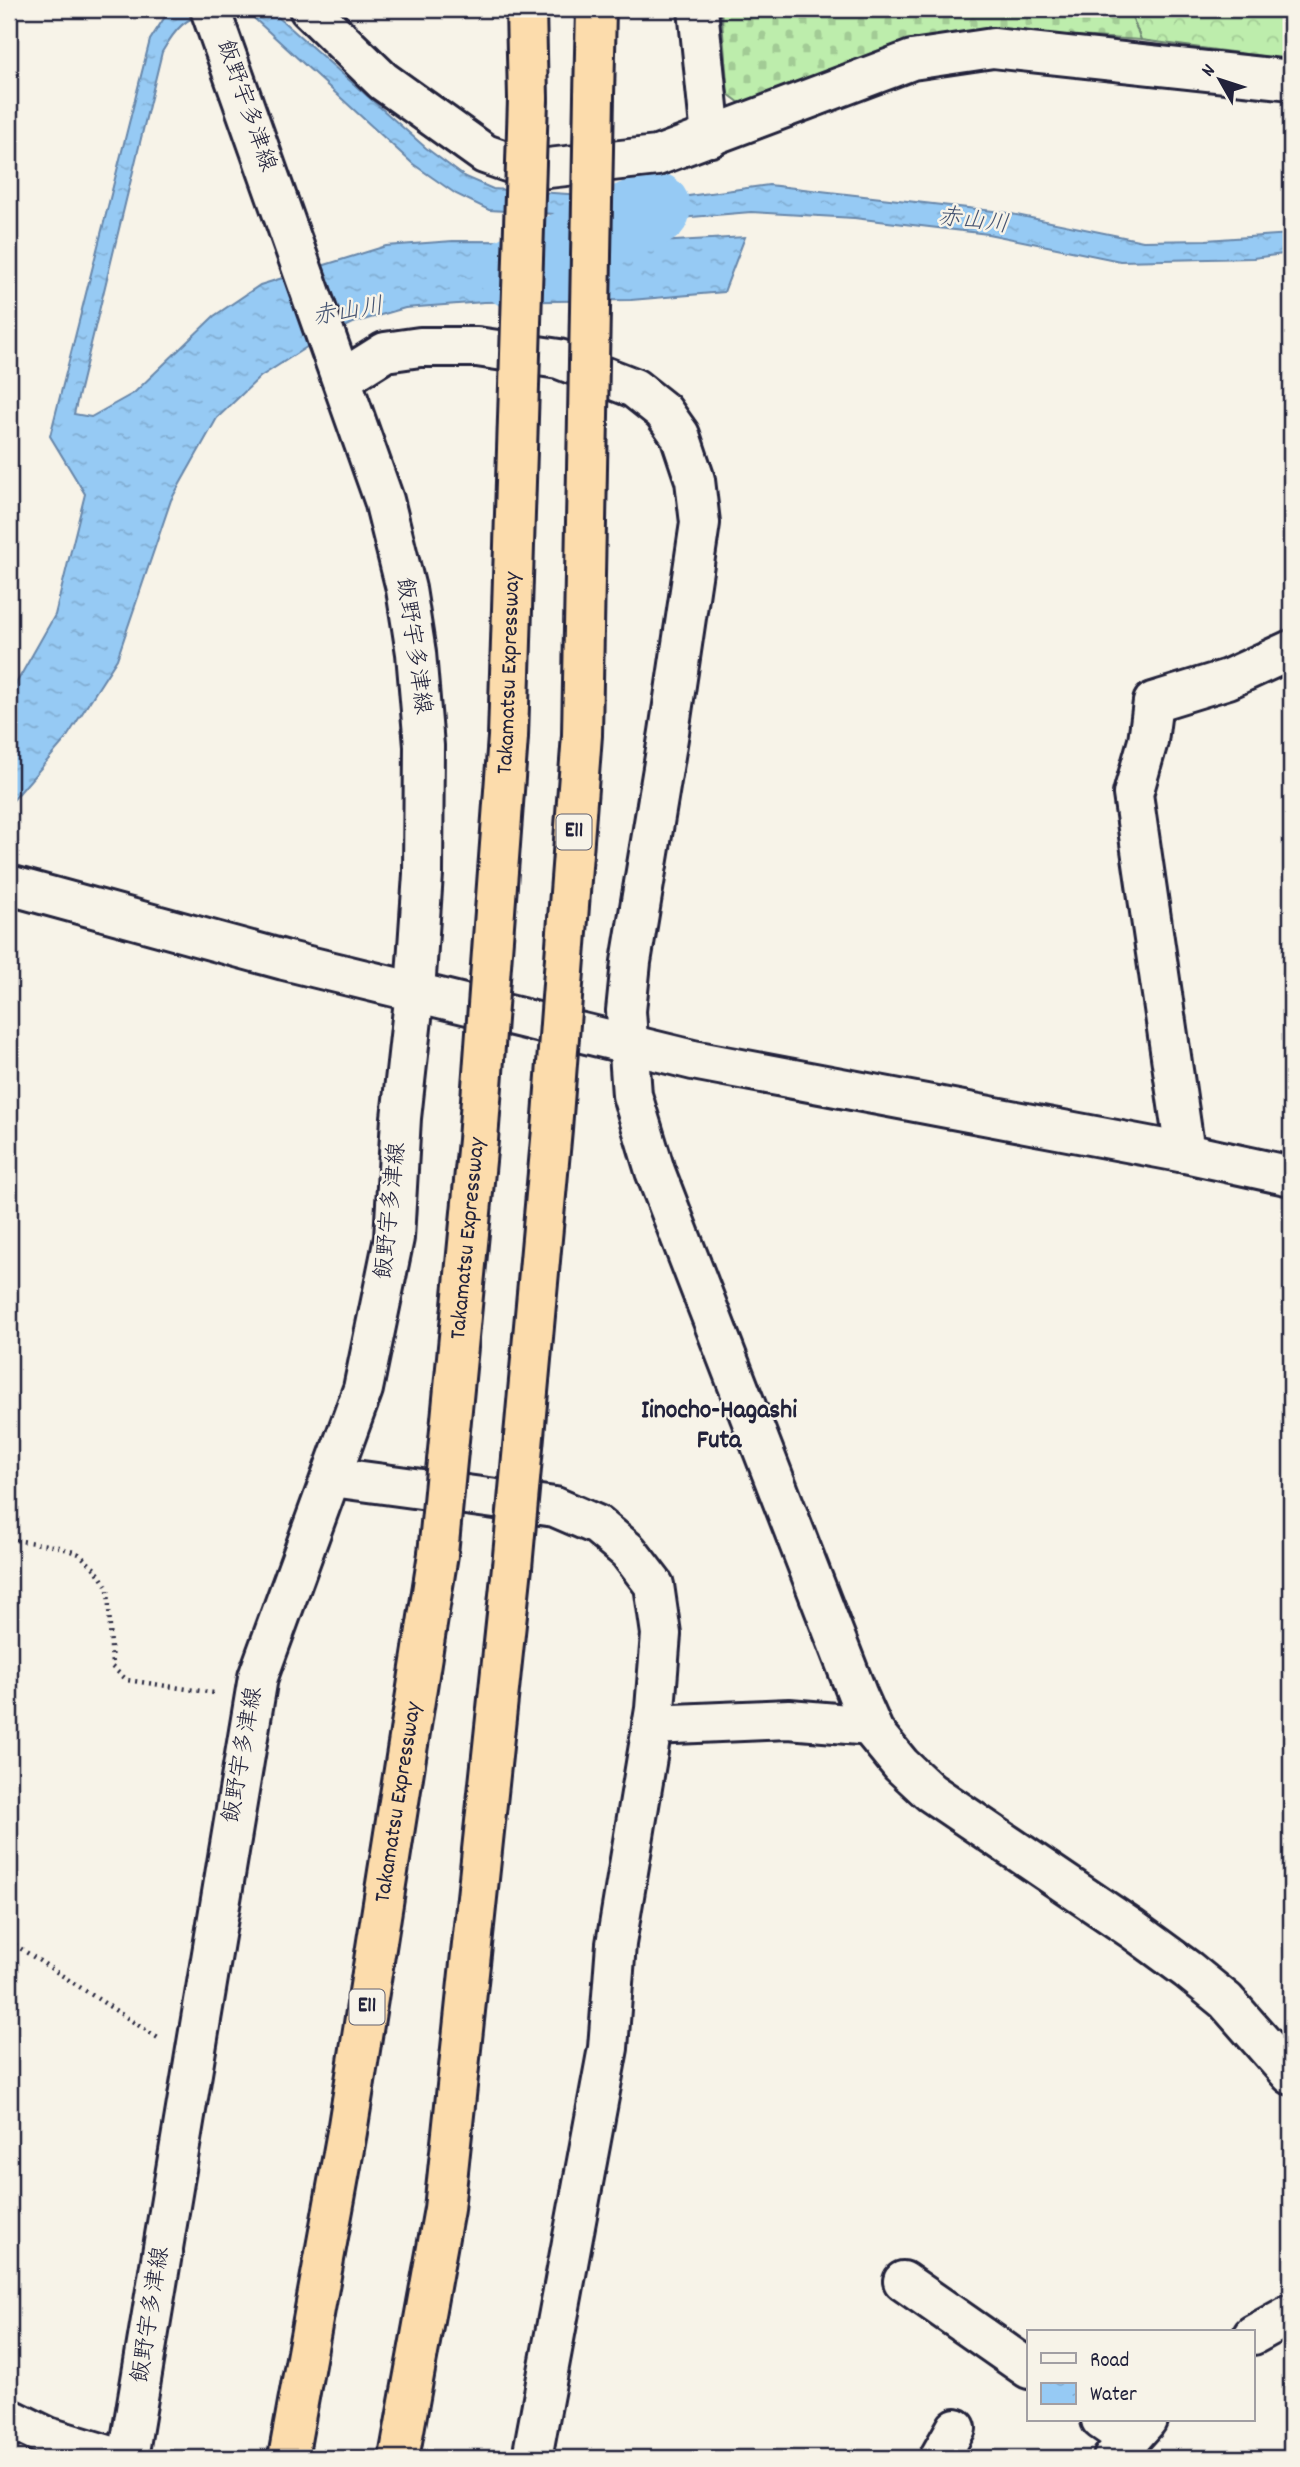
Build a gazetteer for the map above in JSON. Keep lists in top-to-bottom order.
{
  "streets": {
    "highway": ["Takamatsu Expressway", "E11"],
    "street": ["飯野宇多津線"]
  },
  "districts": ["Iinocho-Hagashi Futa"],
  "water": ["赤山川"],
  "legend": ["Road", "Water"],
  "north": "top left"
}
